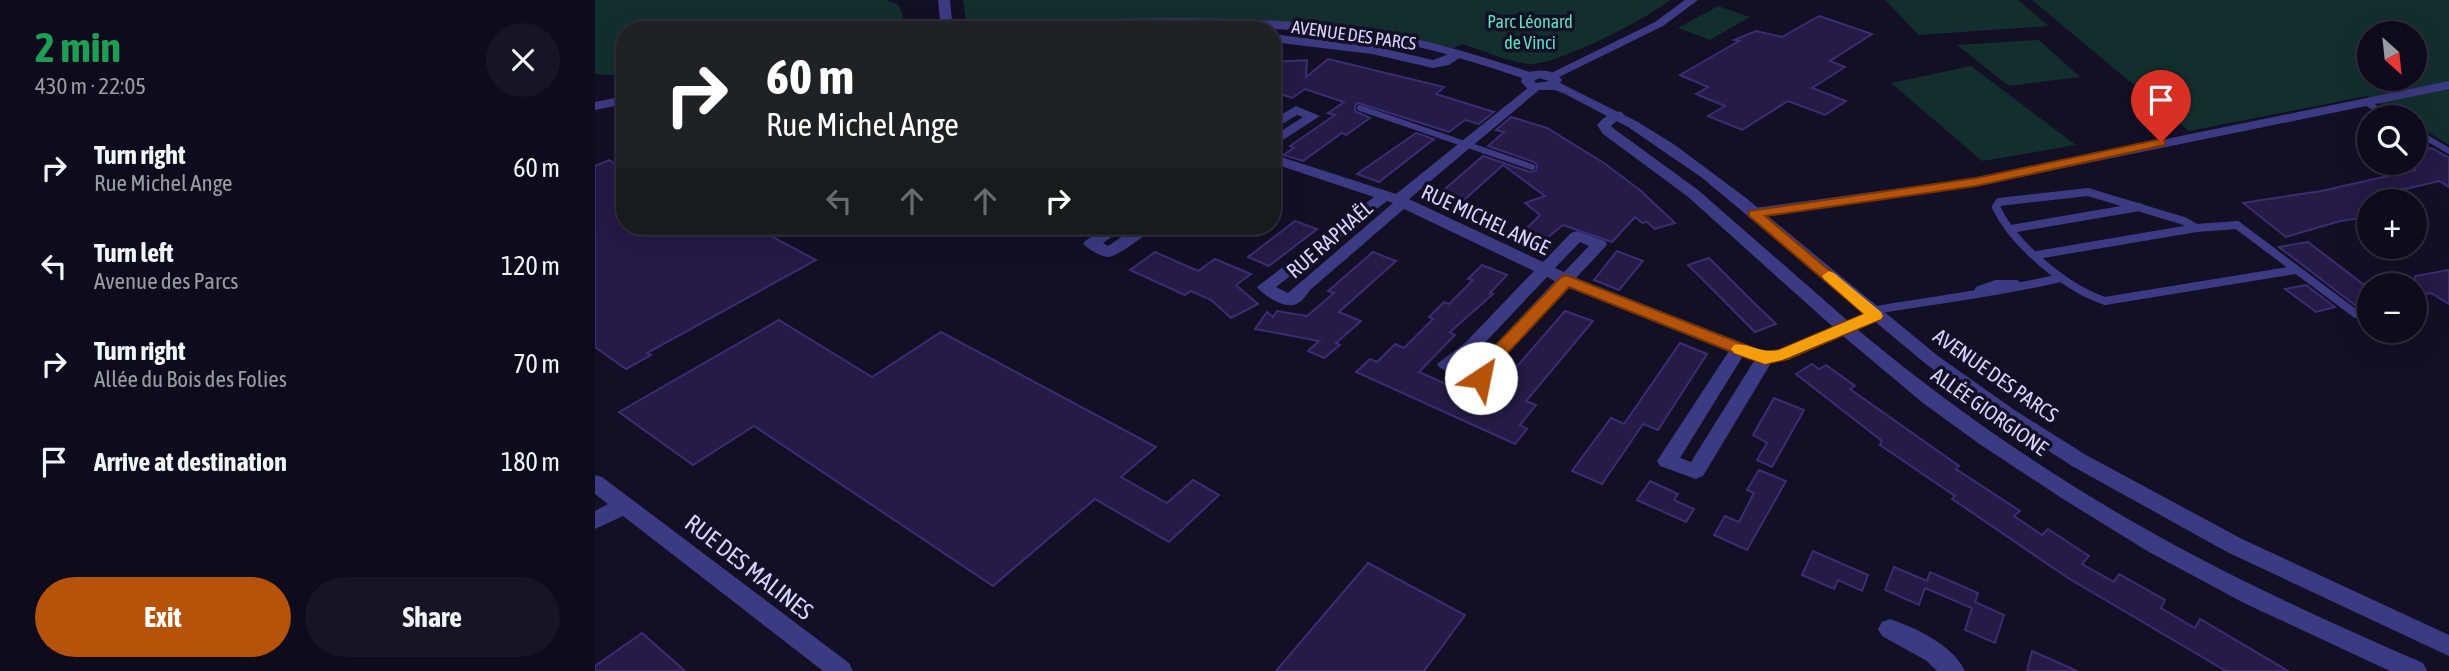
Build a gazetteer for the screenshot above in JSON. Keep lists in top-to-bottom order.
{
  "streets": {
    "street": [
      "AVENUE DES PARCS",
      "RUE MICHEL ANGE",
      "RUE RAPHAËL",
      "ALLÉE GIORGIONE",
      "RUE DES MALINES"
    ]
  },
  "crossings": [
    ["AVENUE DES PARCS", "RUE RAPHAËL"],
    ["AVENUE DES PARCS", "ALLÉE GIORGIONE"],
    ["RUE MICHEL ANGE", "RUE RAPHAËL"]
  ],
  "parks": ["Parc Léonard de Vinci"],
  "north": "bottom right",
  "page": {
    "heading": ["2 min", "430 m · 22:05"],
    "map_buttons": ["+", "−"],
    "turn": ["60 m", "Rue Michel Ange"],
    "list": [
      {
        "name": "Turn right",
        "note": "Rue Michel Ange",
        "value": "60 m"
      },
      {
        "name": "Turn left",
        "note": "Avenue des Parcs",
        "value": "120 m"
      },
      {
        "name": "Turn right",
        "note": "Allée du Bois des Folies",
        "value": "70 m"
      },
      {
        "name": "Arrive at destination",
        "value": "180 m"
      }
    ],
    "buttons": ["Exit", "Share"]
  }
}
